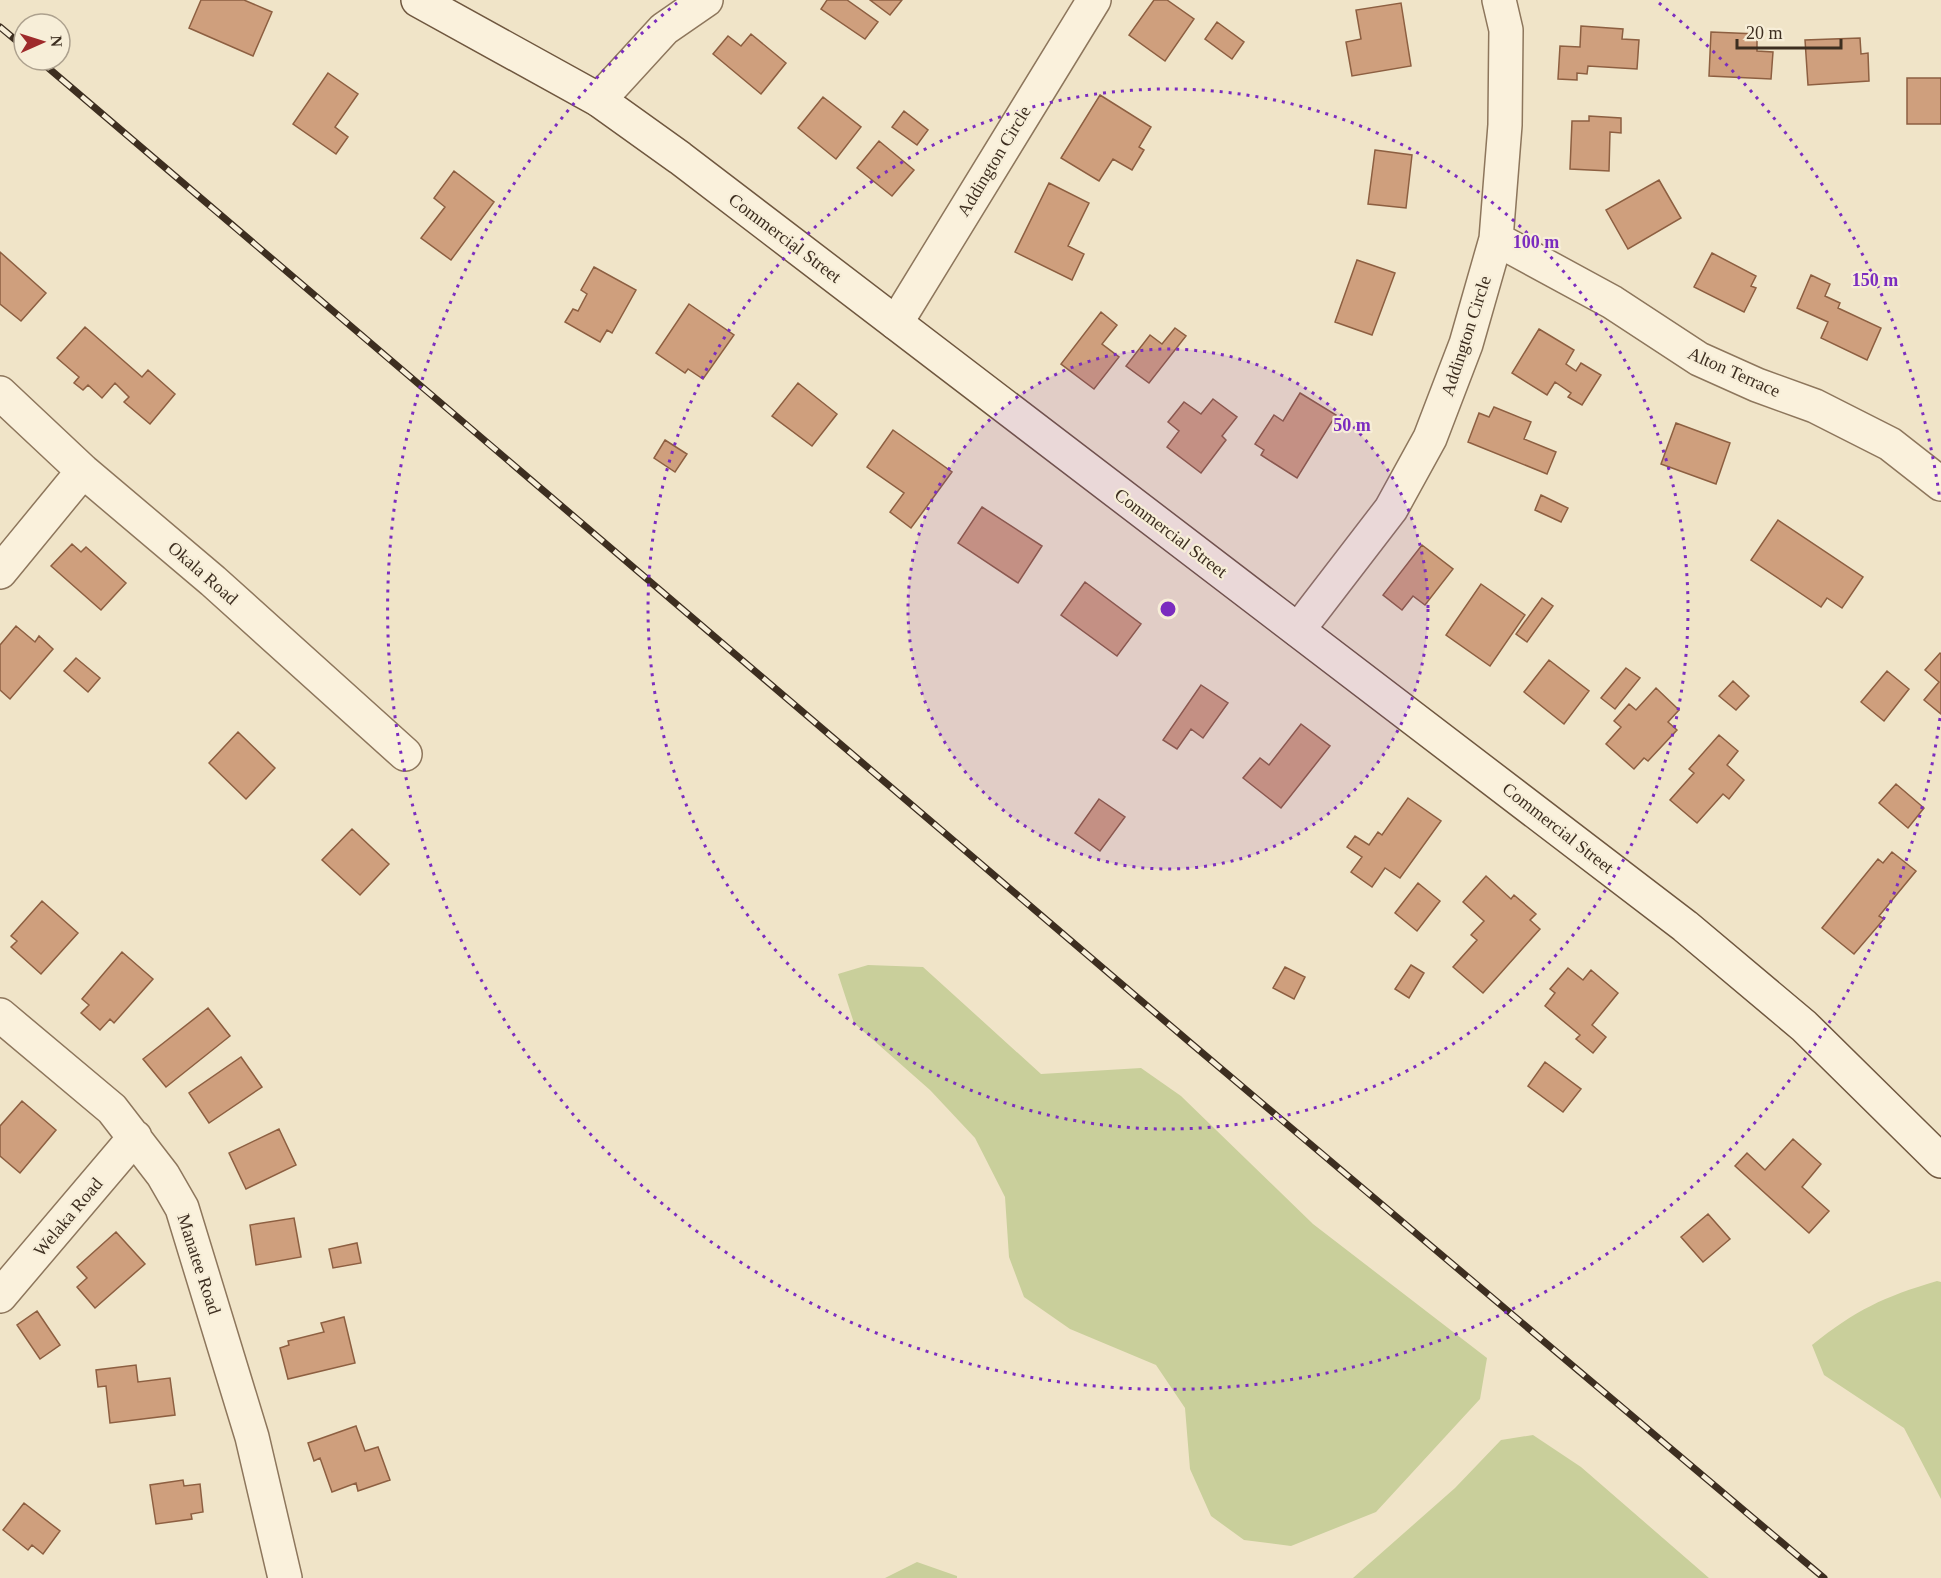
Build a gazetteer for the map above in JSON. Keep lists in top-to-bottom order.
{
  "streets": {
    "street": [
      "Addington Circle",
      "Commercial Street",
      "Alton Terrace",
      "Okala Road",
      "Welaka Road",
      "Manatee Road"
    ]
  },
  "crossings": [
    ["Addington Circle", "Commercial Street"],
    ["Addington Circle", "Alton Terrace"],
    ["Welaka Road", "Manatee Road"]
  ],
  "scale_bar": "20 m",
  "north": "right",
  "rings": ["100 m", "150 m", "50 m"]
}
